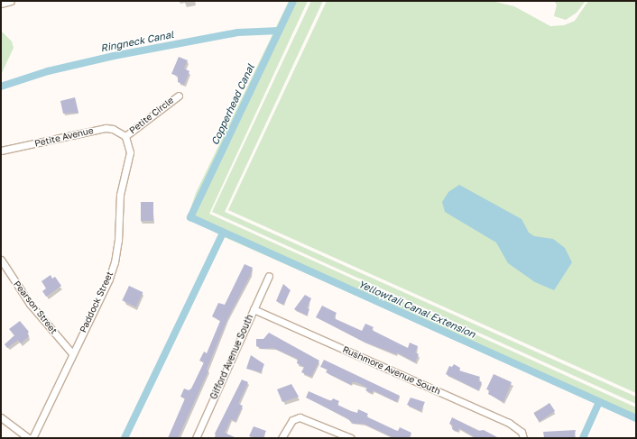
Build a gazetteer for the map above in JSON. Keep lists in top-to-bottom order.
{
  "streets": {
    "street": [
      "Petite Circle",
      "Petite Avenue",
      "Paddock Street",
      "Pearson Street",
      "Gifford Avenue South",
      "Rushmore Avenue South"
    ]
  },
  "crossings": [
    ["Petite Circle", "Petite Avenue"],
    ["Petite Circle", "Paddock Street"],
    ["Petite Avenue", "Paddock Street"],
    ["Paddock Street", "Pearson Street"],
    ["Gifford Avenue South", "Rushmore Avenue South"]
  ],
  "water": ["Ringneck Canal", "Copperhead Canal", "Yellowtail Canal Extension"]
}
